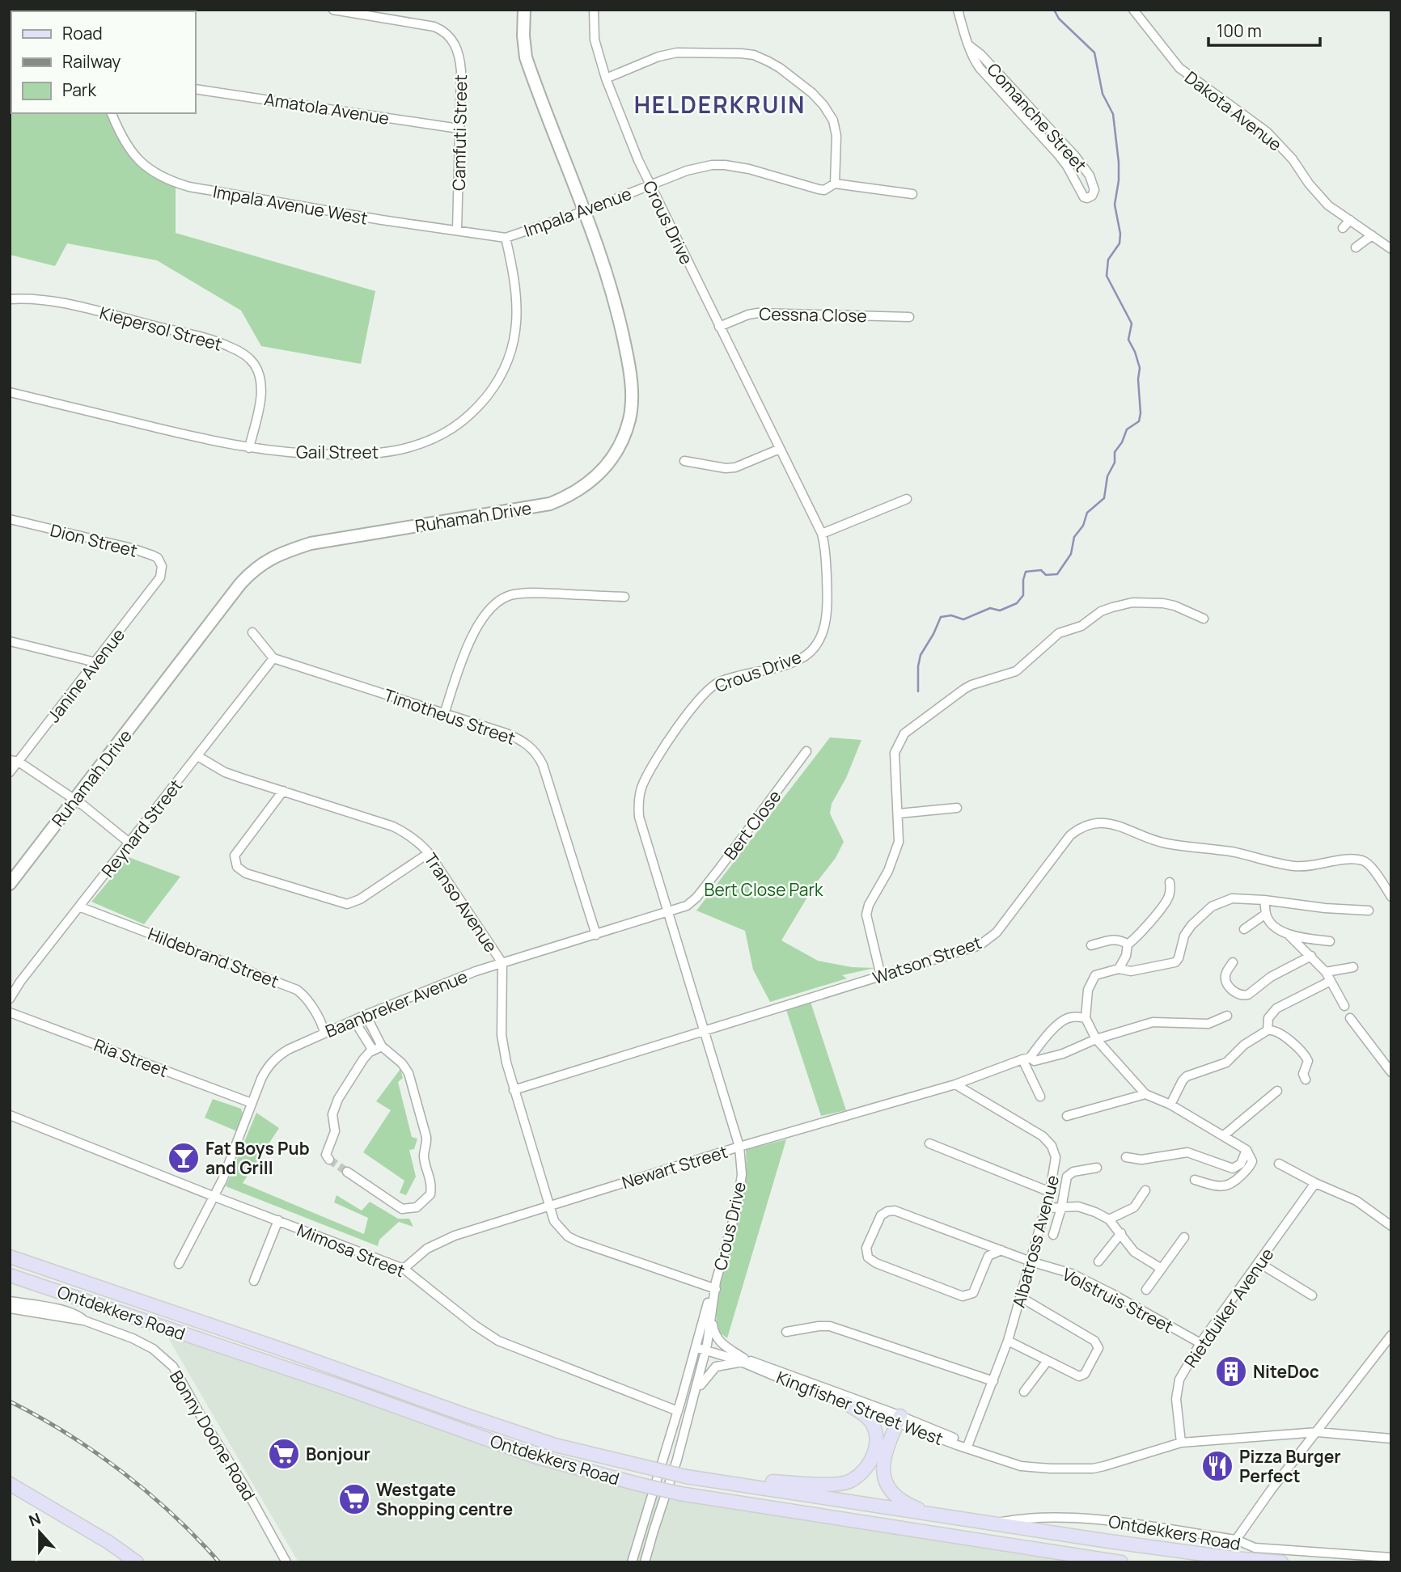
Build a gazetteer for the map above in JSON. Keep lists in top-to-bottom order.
{
  "streets": {
    "main road": ["Ontdekkers Road"],
    "street": [
      "Amatola Avenue",
      "Dakota Avenue",
      "Comanche Street",
      "Camfuti Street",
      "Impala Avenue West",
      "Impala Avenue",
      "Crous Drive",
      "Cessna Close",
      "Kiepersol Street",
      "Gail Street",
      "Ruhamah Drive",
      "Dion Street",
      "Janine Avenue",
      "Timotheus Street",
      "Bert Close",
      "Reynard Street",
      "Transo Avenue",
      "Hildebrand Street",
      "Watson Street",
      "Baanbreker Avenue",
      "Ria Street",
      "Newart Street",
      "Albatross Avenue",
      "Mimosa Street",
      "Volstruis Street",
      "Rietduiker Avenue",
      "Kingfisher Street West",
      "Bonny Doone Road"
    ]
  },
  "crossings": [
    ["Amatola Avenue", "Camfuti Street"],
    ["Camfuti Street", "Impala Avenue West"],
    ["Impala Avenue West", "Impala Avenue"],
    ["Impala Avenue West", "Gail Street"],
    ["Impala Avenue", "Crous Drive"],
    ["Impala Avenue", "Gail Street"],
    ["Impala Avenue", "Ruhamah Drive"],
    ["Crous Drive", "Cessna Close"],
    ["Crous Drive", "Bert Close"],
    ["Crous Drive", "Transo Avenue"],
    ["Crous Drive", "Watson Street"],
    ["Crous Drive", "Baanbreker Avenue"],
    ["Crous Drive", "Newart Street"],
    ["Crous Drive", "Mimosa Street"],
    ["Crous Drive", "Kingfisher Street West"],
    ["Kiepersol Street", "Gail Street"],
    ["Dion Street", "Janine Avenue"],
    ["Timotheus Street", "Reynard Street"],
    ["Timotheus Street", "Baanbreker Avenue"],
    ["Bert Close", "Baanbreker Avenue"],
    ["Reynard Street", "Transo Avenue"],
    ["Reynard Street", "Hildebrand Street"],
    ["Transo Avenue", "Watson Street"],
    ["Transo Avenue", "Baanbreker Avenue"],
    ["Transo Avenue", "Newart Street"],
    ["Hildebrand Street", "Baanbreker Avenue"],
    ["Baanbreker Avenue", "Ria Street"],
    ["Baanbreker Avenue", "Mimosa Street"],
    ["Newart Street", "Albatross Avenue"],
    ["Newart Street", "Mimosa Street"],
    ["Albatross Avenue", "Volstruis Street"],
    ["Albatross Avenue", "Kingfisher Street West"],
    ["Volstruis Street", "Rietduiker Avenue"],
    ["Rietduiker Avenue", "Kingfisher Street West"]
  ],
  "districts": ["HELDERKRUIN"],
  "parks": ["Bert Close Park"],
  "places": {
    "bar": ["Fat Boys Pub and Grill"],
    "building": ["NiteDoc"],
    "supermarket": ["Bonjour", "Westgate Shopping centre"],
    "restaurant": ["Pizza Burger Perfect"]
  },
  "legend": ["Road", "Railway", "Park"],
  "scale_bar": "100 m",
  "north": "top"
}
